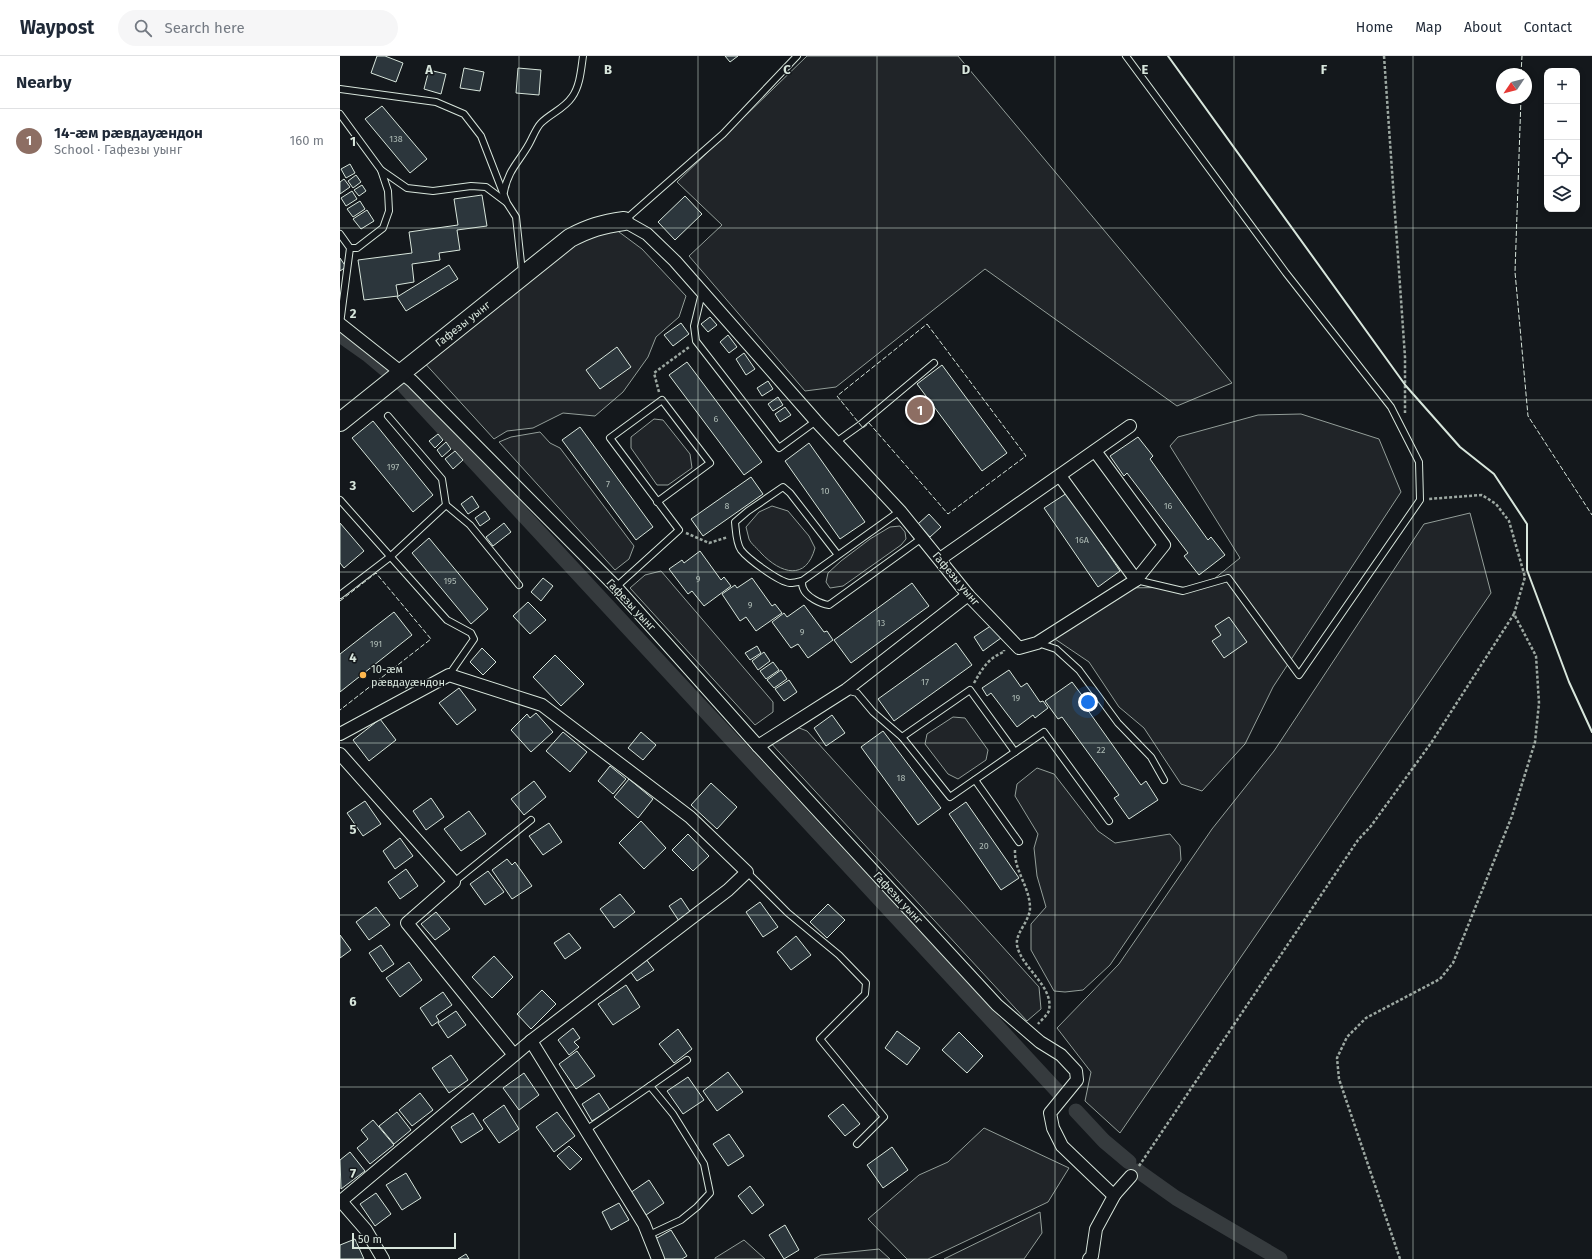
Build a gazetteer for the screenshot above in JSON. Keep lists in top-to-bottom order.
{
  "streets": {
    "street": ["Гафезы уынг"]
  },
  "places": ["10-æм рӕвдауӕндон"],
  "house_numbers": [
    "138",
    "6",
    "197",
    "7",
    "10",
    "8",
    "16",
    "16A",
    "9",
    "195",
    "9",
    "13",
    "9",
    "191",
    "17",
    "19",
    "22",
    "18",
    "20"
  ],
  "scale_bar": "50 m",
  "north": "bottom left",
  "page": {
    "header": "Waypost",
    "search": "Search here",
    "nav": [
      "Home",
      "Map",
      "About",
      "Contact"
    ],
    "heading": "Nearby",
    "map_buttons": ["+", "−"],
    "list": [
      {
        "mark": "1",
        "name": "14-æм рӕвдауӕндон",
        "note": "School · Гафезы уынг",
        "value": "160 m"
      }
    ],
    "pins": "1",
    "scale": "50 m"
  },
  "grid": {
    "columns": [
      "A",
      "B",
      "C",
      "D",
      "E",
      "F"
    ],
    "rows": [
      "1",
      "2",
      "3",
      "4",
      "5",
      "6",
      "7"
    ]
  }
}
